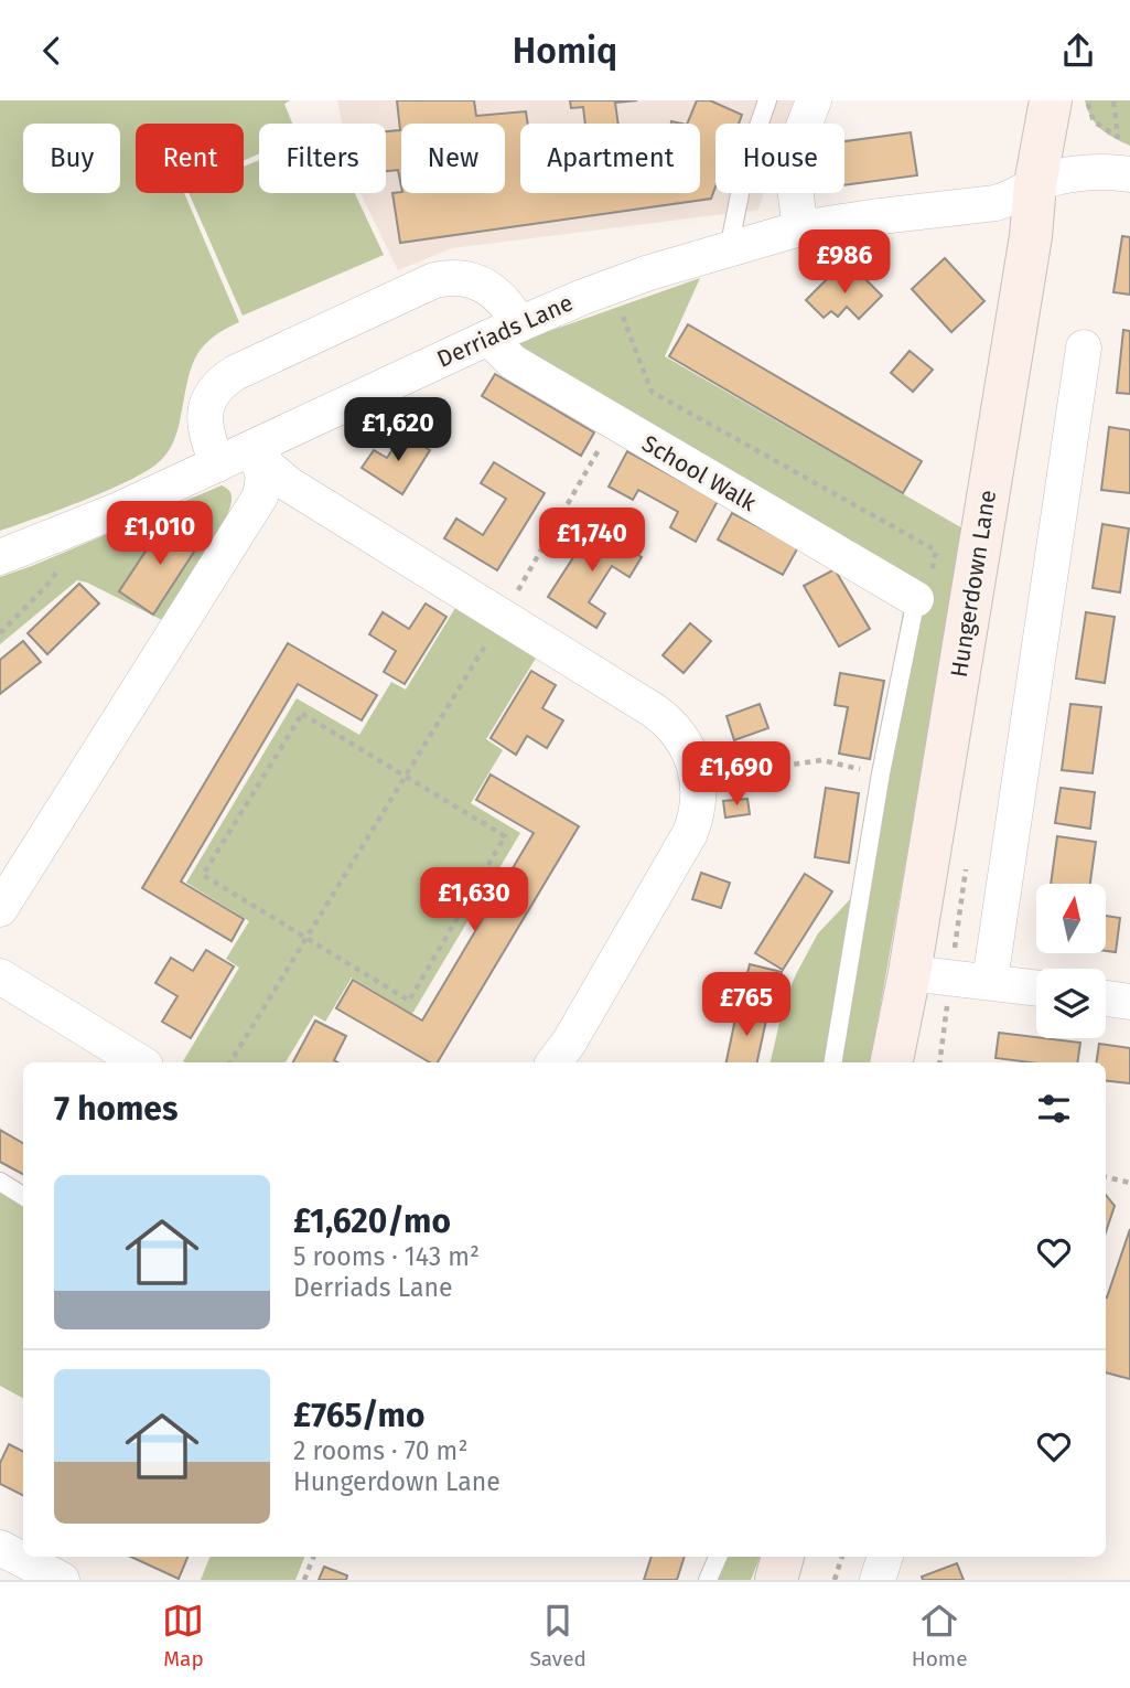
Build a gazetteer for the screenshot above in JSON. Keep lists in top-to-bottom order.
{
  "streets": {
    "main road": ["Hungerdown Lane"],
    "street": ["Derriads Lane", "School Walk"]
  },
  "crossings": [
    ["Derriads Lane", "School Walk"],
    ["Derriads Lane", "Hungerdown Lane"]
  ],
  "north": "top",
  "page": {
    "header": "Homiq",
    "chip": [
      "Buy",
      "Rent",
      "Filters",
      "New",
      "Apartment",
      "House"
    ],
    "price": [
      "£986",
      "£1,620",
      "£1,010",
      "£1,740",
      "£1,690",
      "£1,630",
      "£765"
    ],
    "heading": "7 homes",
    "list": [
      {
        "name": "£1,620/mo",
        "note": "5 rooms · 143 m² · Derriads Lane"
      },
      {
        "name": "£765/mo",
        "note": "2 rooms · 70 m² · Hungerdown Lane"
      }
    ],
    "tabs": ["Map", "Saved", "Home"]
  }
}
